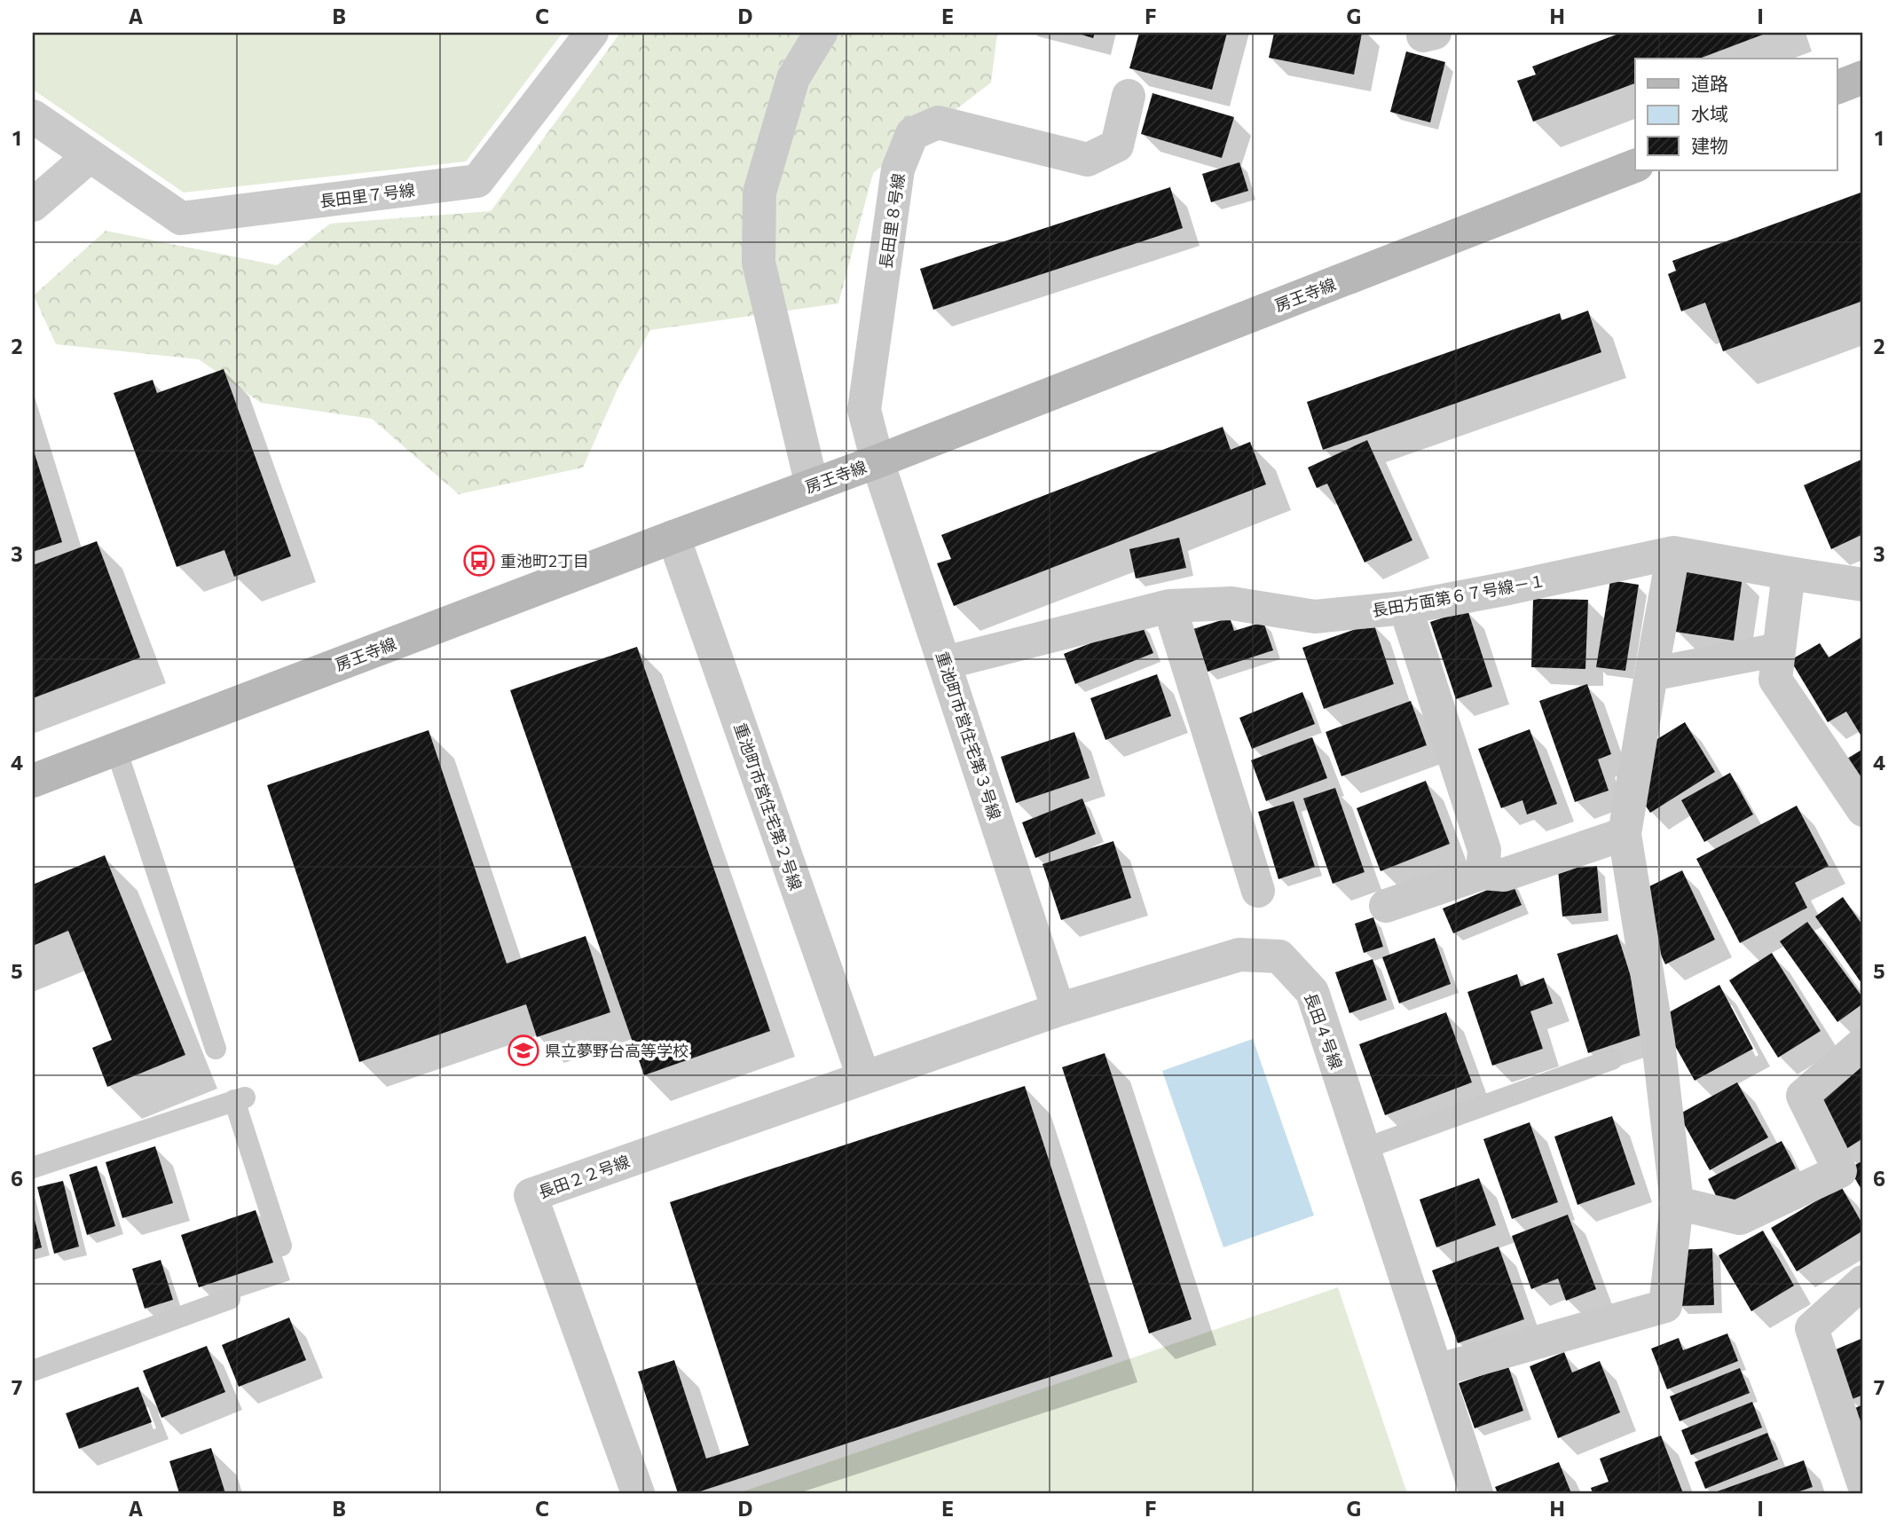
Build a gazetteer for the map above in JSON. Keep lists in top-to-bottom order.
{
  "streets": {
    "street": [
      "長田里７号線",
      "長田里８号線",
      "房王寺線",
      "長田方面第６７号線－１",
      "重池町市営住宅第３号線",
      "重池町市営住宅第２号線",
      "長田４号線",
      "長田２２号線"
    ]
  },
  "crossings": [
    ["長田里８号線", "房王寺線"],
    ["長田里８号線", "重池町市営住宅第３号線"],
    ["房王寺線", "重池町市営住宅第３号線"],
    ["房王寺線", "重池町市営住宅第２号線"],
    ["長田方面第６７号線－１", "重池町市営住宅第３号線"],
    ["重池町市営住宅第３号線", "長田４号線"],
    ["重池町市営住宅第２号線", "長田４号線"],
    ["重池町市営住宅第２号線", "長田２２号線"],
    ["長田４号線", "長田２２号線"]
  ],
  "places": {
    "bus stop": ["重池町2丁目"],
    "school or university": ["県立夢野台高等学校"]
  },
  "legend": ["道路", "水域", "建物"],
  "grid": {
    "columns": [
      "A",
      "B",
      "C",
      "D",
      "E",
      "F",
      "G",
      "H",
      "I"
    ],
    "rows": [
      "1",
      "2",
      "3",
      "4",
      "5",
      "6",
      "7"
    ]
  }
}
